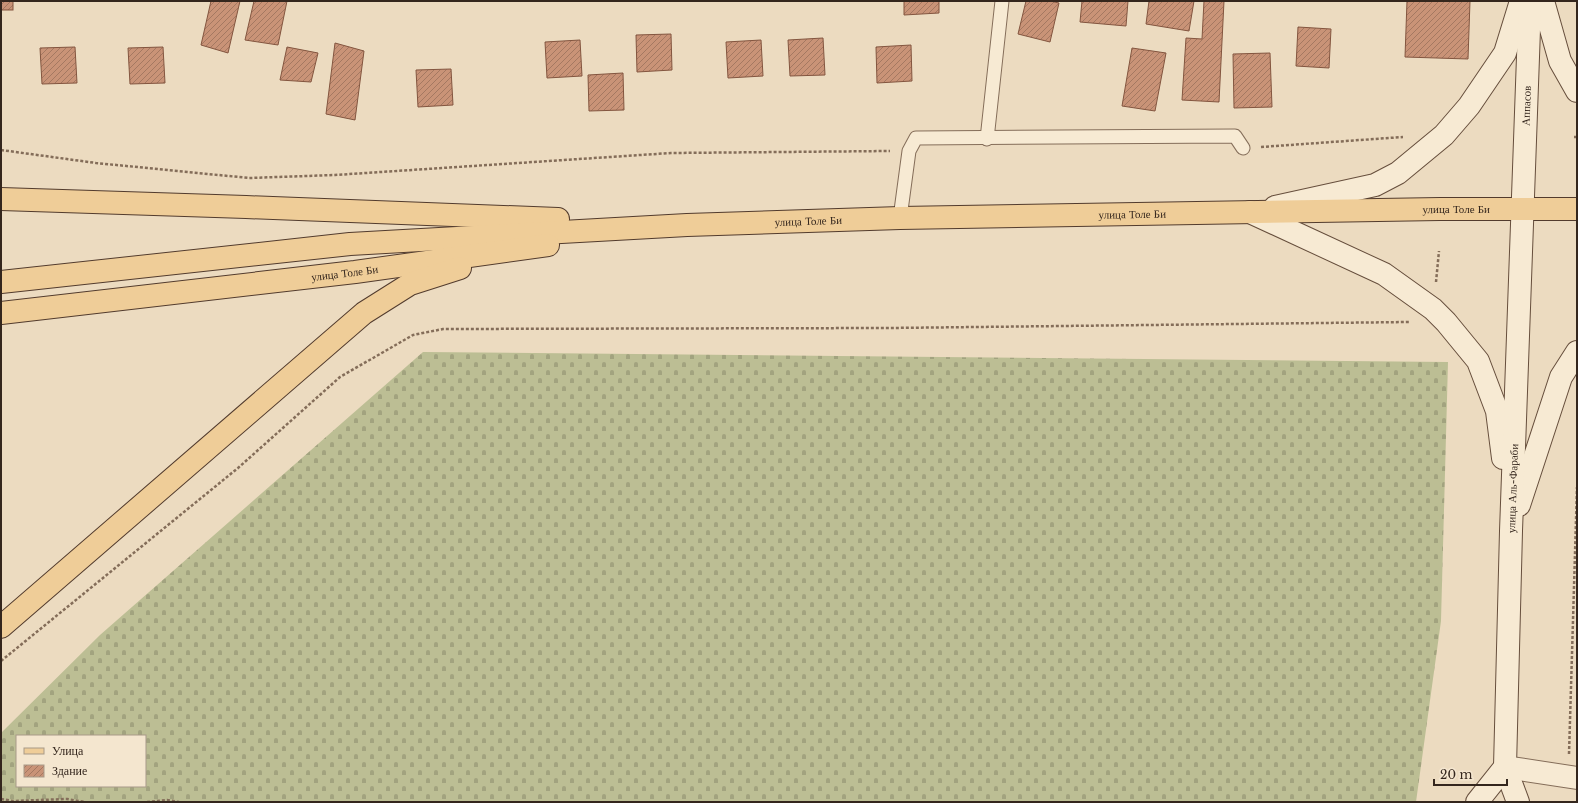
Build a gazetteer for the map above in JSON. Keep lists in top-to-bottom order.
{
  "streets": {
    "main road": ["Аппасов", "улица Толе Би", "улица Аль-Фараби"]
  },
  "crossings": [
    ["Аппасов", "улица Толе Би"],
    ["Аппасов", "улица Аль-Фараби"],
    ["улица Толе Би", "улица Аль-Фараби"]
  ],
  "legend": ["Улица", "Здание"],
  "scale_bar": "20 m"
}
